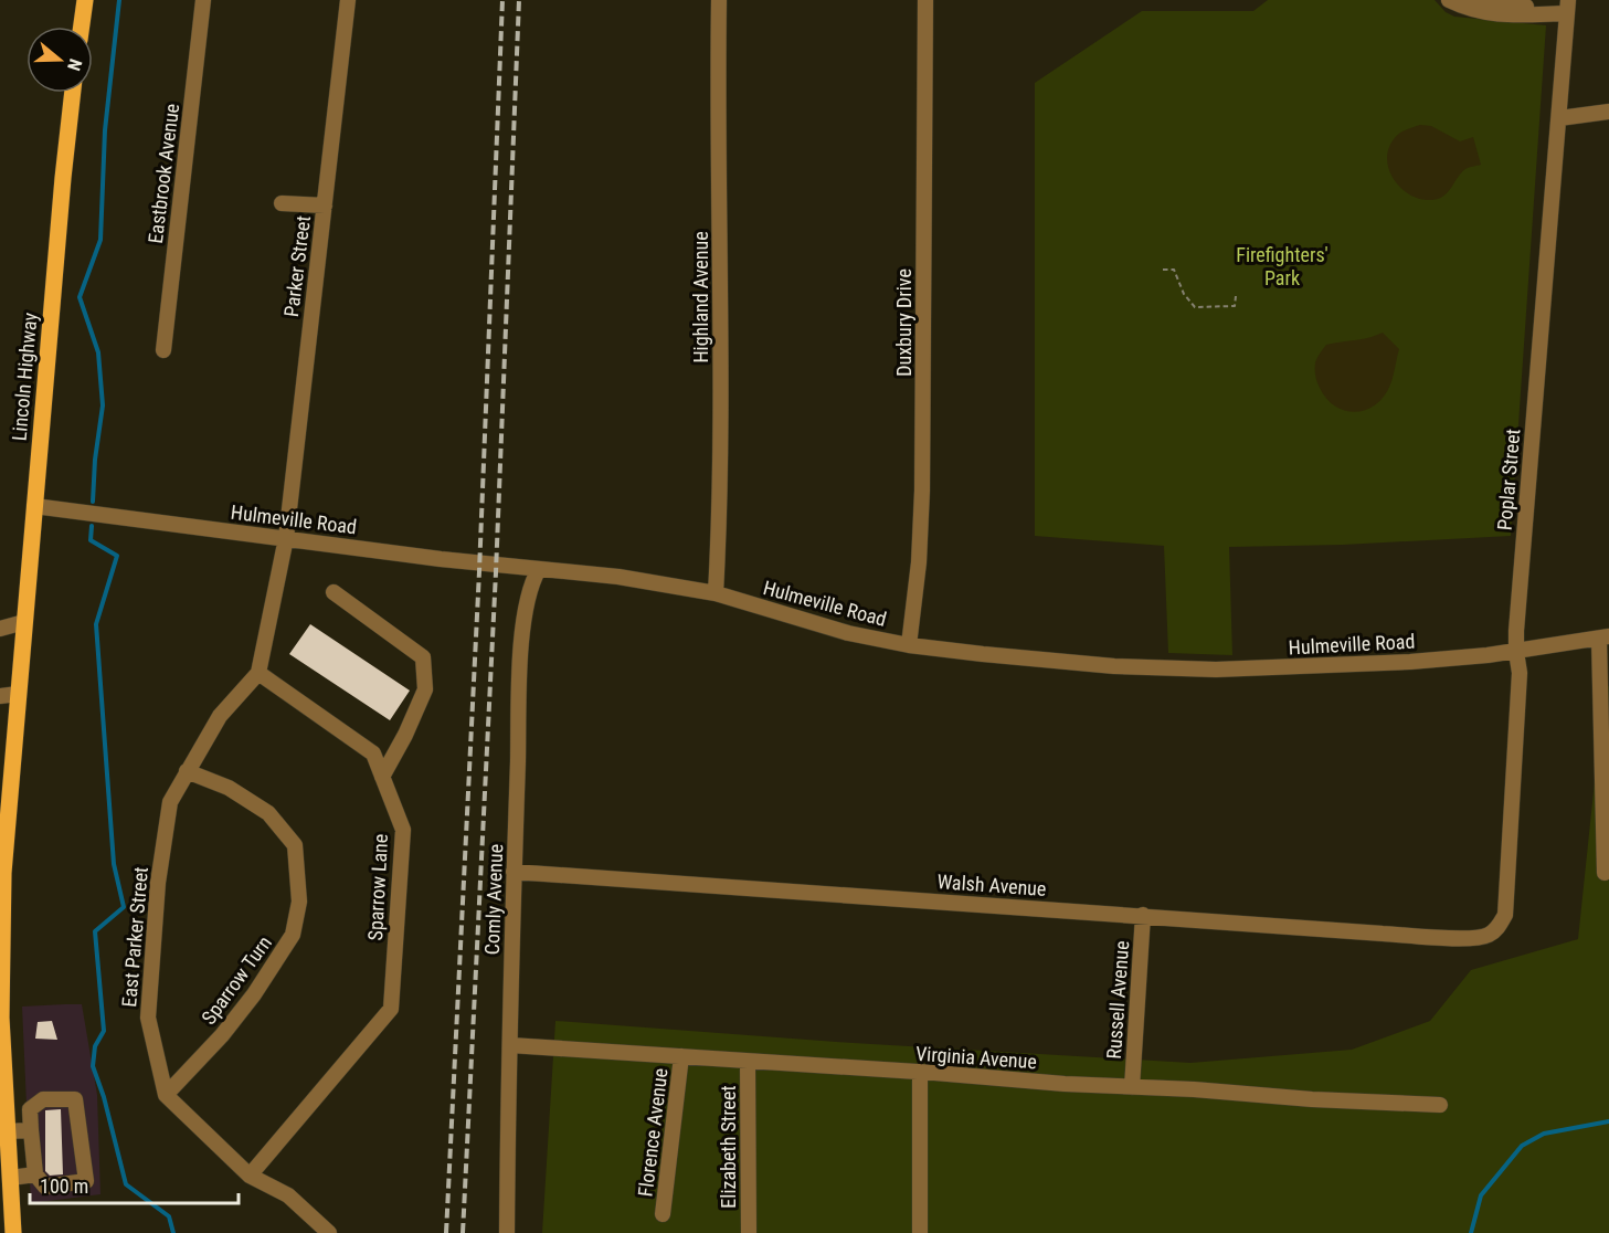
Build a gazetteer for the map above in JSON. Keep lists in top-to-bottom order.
{
  "streets": {
    "main road": ["Lincoln Highway"],
    "street": [
      "Eastbrook Avenue",
      "Parker Street",
      "Highland Avenue",
      "Duxbury Drive",
      "Poplar Street",
      "Hulmeville Road",
      "Walsh Avenue",
      "Sparrow Lane",
      "Comly Avenue",
      "East Parker Street",
      "Sparrow Turn",
      "Russell Avenue",
      "Virginia Avenue",
      "Florence Avenue",
      "Elizabeth Street"
    ]
  },
  "crossings": [
    ["Parker Street", "Hulmeville Road"],
    ["Highland Avenue", "Hulmeville Road"],
    ["Duxbury Drive", "Hulmeville Road"],
    ["Lincoln Highway", "Hulmeville Road"],
    ["Poplar Street", "Hulmeville Road"],
    ["Poplar Street", "Walsh Avenue"],
    ["Hulmeville Road", "Comly Avenue"],
    ["Walsh Avenue", "Comly Avenue"],
    ["Walsh Avenue", "Russell Avenue"],
    ["Sparrow Lane", "East Parker Street"],
    ["Comly Avenue", "Virginia Avenue"],
    ["East Parker Street", "Sparrow Turn"],
    ["Russell Avenue", "Virginia Avenue"],
    ["Virginia Avenue", "Florence Avenue"],
    ["Virginia Avenue", "Elizabeth Street"]
  ],
  "parks": ["Firefighters' Park"],
  "scale_bar": "100 m",
  "north": "right"
}
